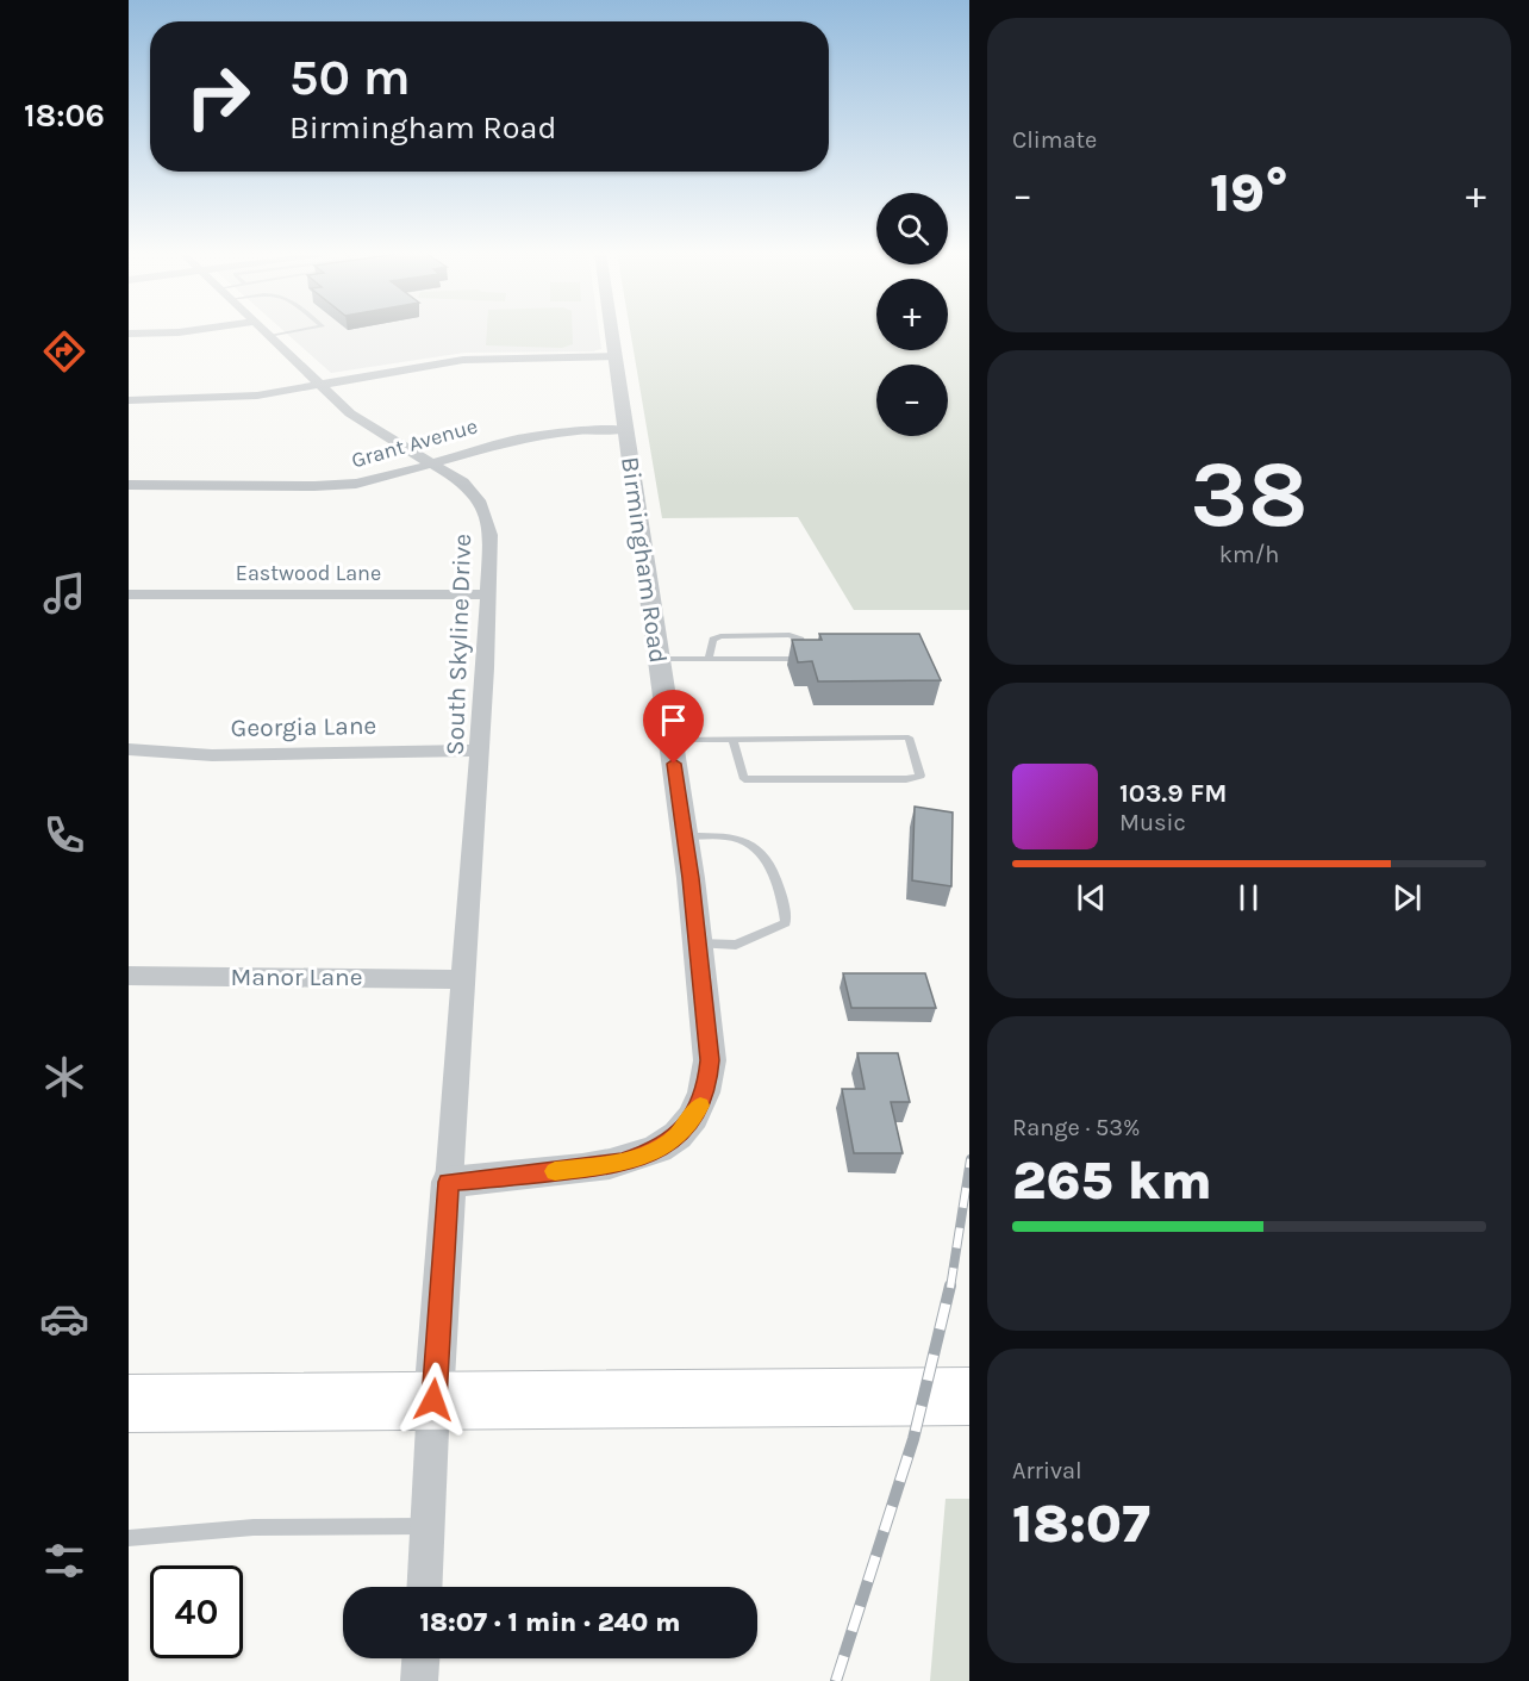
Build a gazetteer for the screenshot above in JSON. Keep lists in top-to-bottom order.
{
  "streets": {
    "street": [
      "Grant Avenue",
      "Birmingham Road",
      "Eastwood Lane",
      "South Skyline Drive",
      "Georgia Lane",
      "Manor Lane"
    ]
  },
  "crossings": [
    ["Grant Avenue", "Birmingham Road"],
    ["Grant Avenue", "South Skyline Drive"],
    ["Birmingham Road", "South Skyline Drive"],
    ["Eastwood Lane", "South Skyline Drive"],
    ["South Skyline Drive", "Georgia Lane"],
    ["South Skyline Drive", "Manor Lane"]
  ],
  "page": {
    "tabs": "18:06",
    "tile": [
      "Climate",
      ["38", "km/h"],
      ["Range · 53%", "265 km"],
      ["Arrival", "18:07"]
    ],
    "turn": ["50 m", "Birmingham Road"],
    "heat": ["−", "19°", "+"],
    "map_buttons": ["+", "−"],
    "song": ["103.9 FM", "Music"],
    "limit": "40",
    "trip": "18:07 · 1 min · 240 m"
  }
}
